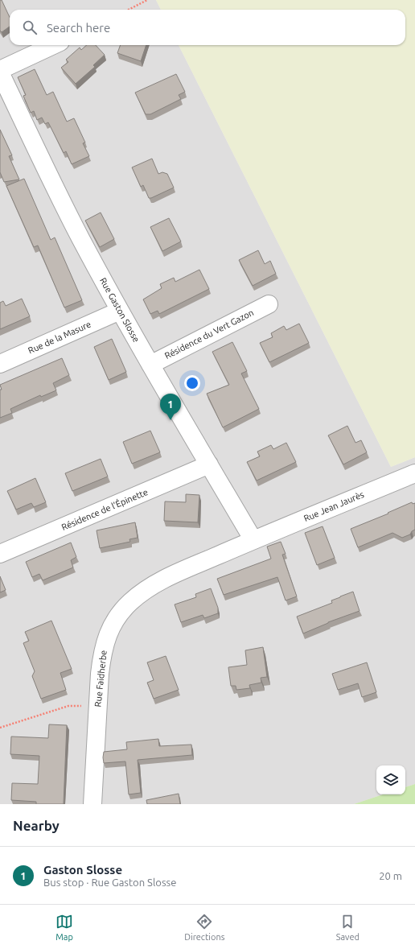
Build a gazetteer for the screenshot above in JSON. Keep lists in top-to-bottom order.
{
  "streets": {
    "street": [
      "Rue Gaston Slosse",
      "Résidence du Vert Gazon",
      "Rue de la Masure",
      "Rue Jean Jaurès",
      "Résidence de l’Épinette",
      "Rue Faidherbe"
    ]
  },
  "crossings": [
    ["Rue Gaston Slosse", "Résidence du Vert Gazon"],
    ["Rue Gaston Slosse", "Rue de la Masure"],
    ["Rue Gaston Slosse", "Rue Jean Jaurès"],
    ["Rue Gaston Slosse", "Résidence de l’Épinette"],
    ["Rue Gaston Slosse", "Rue Faidherbe"],
    ["Rue Jean Jaurès", "Rue Faidherbe"]
  ],
  "page": {
    "search": "Search here",
    "pins": "1",
    "heading": "Nearby",
    "list": [
      {
        "mark": "1",
        "name": "Gaston Slosse",
        "note": "Bus stop · Rue Gaston Slosse",
        "value": "20 m"
      }
    ],
    "nav": ["Map", "Directions", "Saved"]
  }
}
